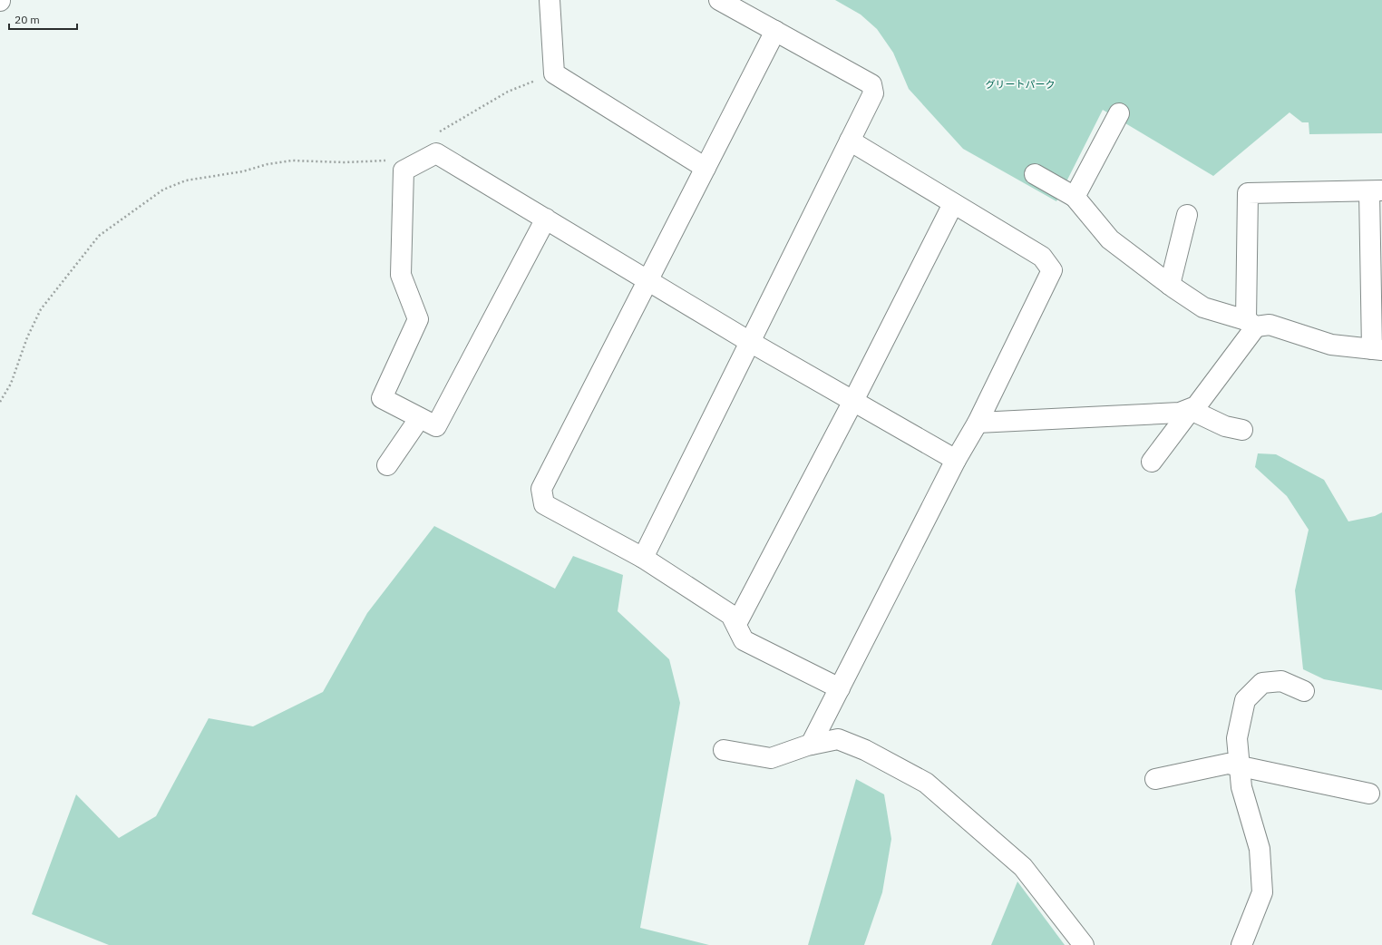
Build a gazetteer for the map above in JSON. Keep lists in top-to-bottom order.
{
  "parks": ["グリートパーク"],
  "scale_bar": "20 m"
}
